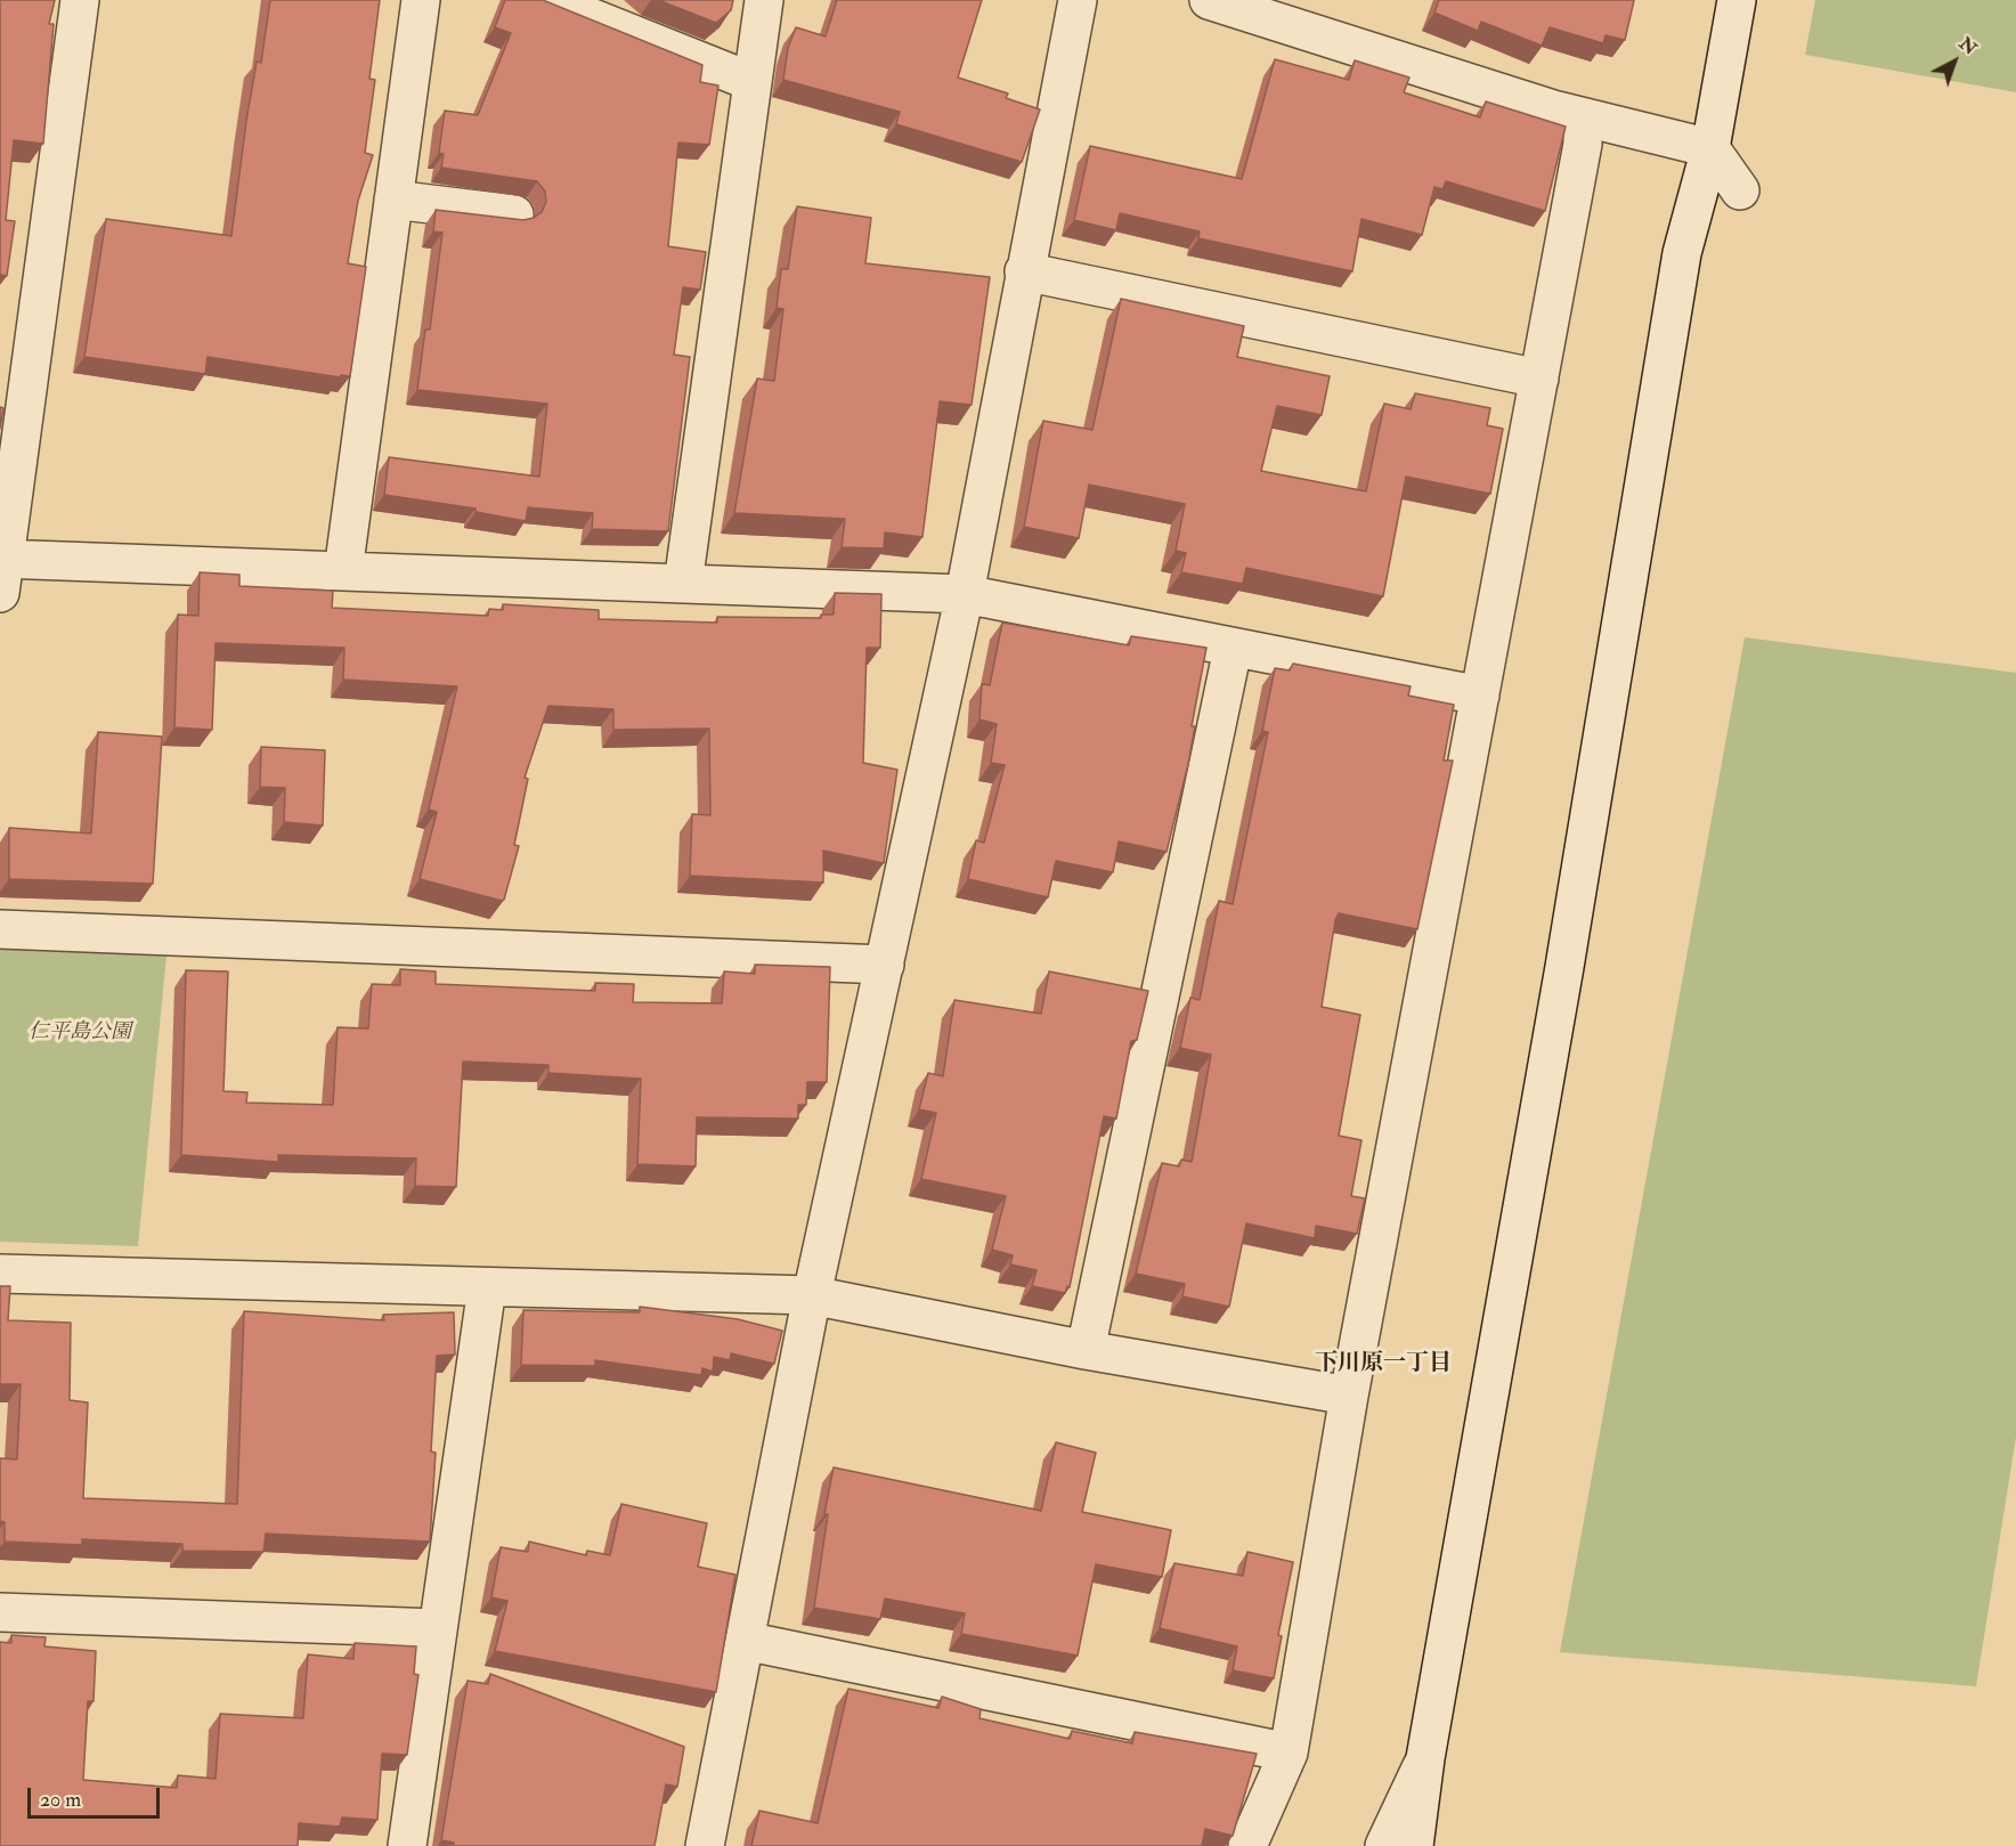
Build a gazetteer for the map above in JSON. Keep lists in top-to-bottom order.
{
  "districts": ["下川原一丁目"],
  "parks": ["仁平島公園"],
  "scale_bar": "20 m",
  "north": "top right"
}
